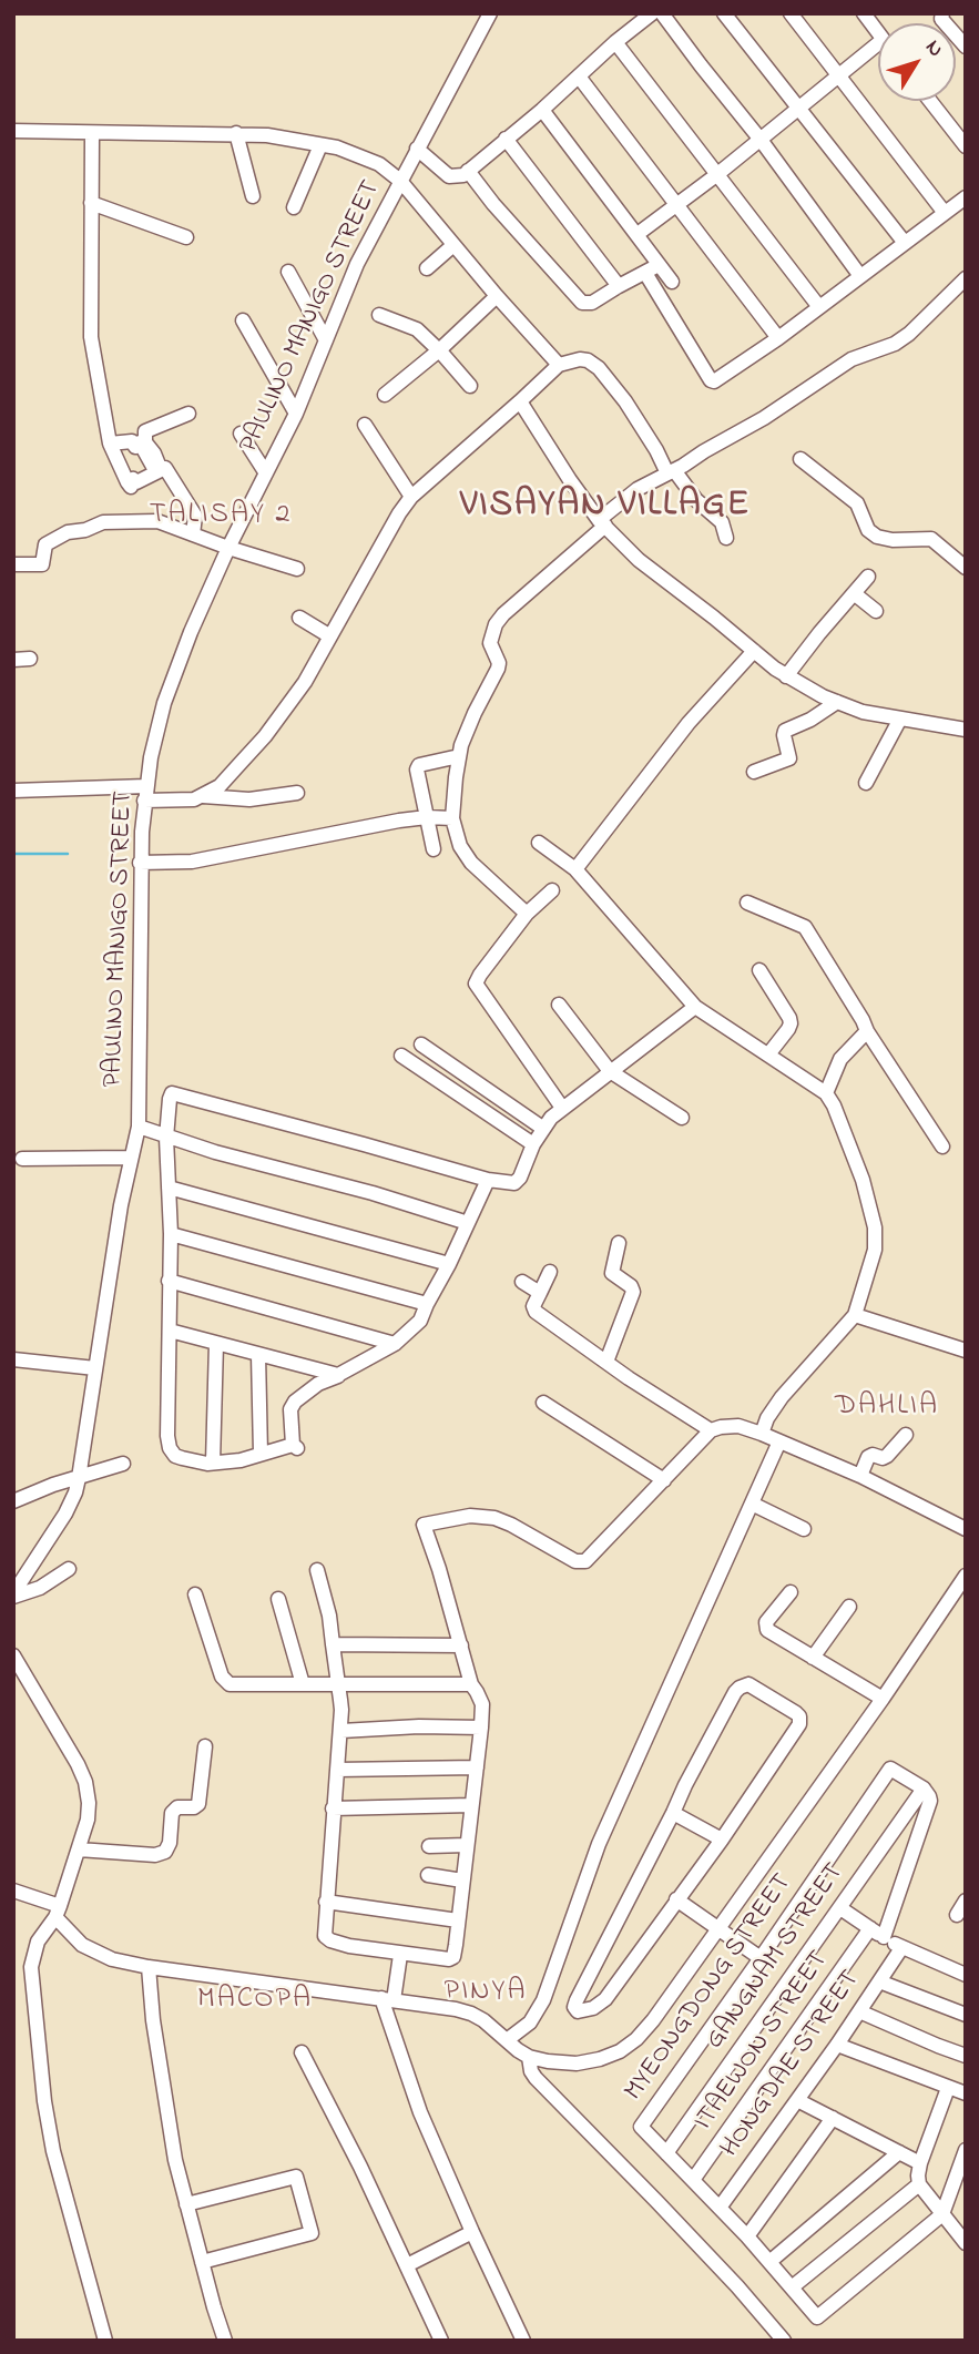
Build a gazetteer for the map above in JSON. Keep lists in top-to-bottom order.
{
  "streets": {
    "street": [
      "PAULINO MANIGO STREET",
      "GANGNAM STREET",
      "MYEONGDONG STREET",
      "ITAEWON STREET",
      "HONGDAE STREET"
    ]
  },
  "crossings": [
    ["GANGNAM STREET", "MYEONGDONG STREET"],
    ["MYEONGDONG STREET", "ITAEWON STREET"],
    ["MYEONGDONG STREET", "HONGDAE STREET"]
  ],
  "districts": [
    "VISAYAN VILLAGE",
    "TALISAY 2",
    "DAHLIA",
    "PINYA",
    "MACOPA"
  ],
  "north": "top right"
}
